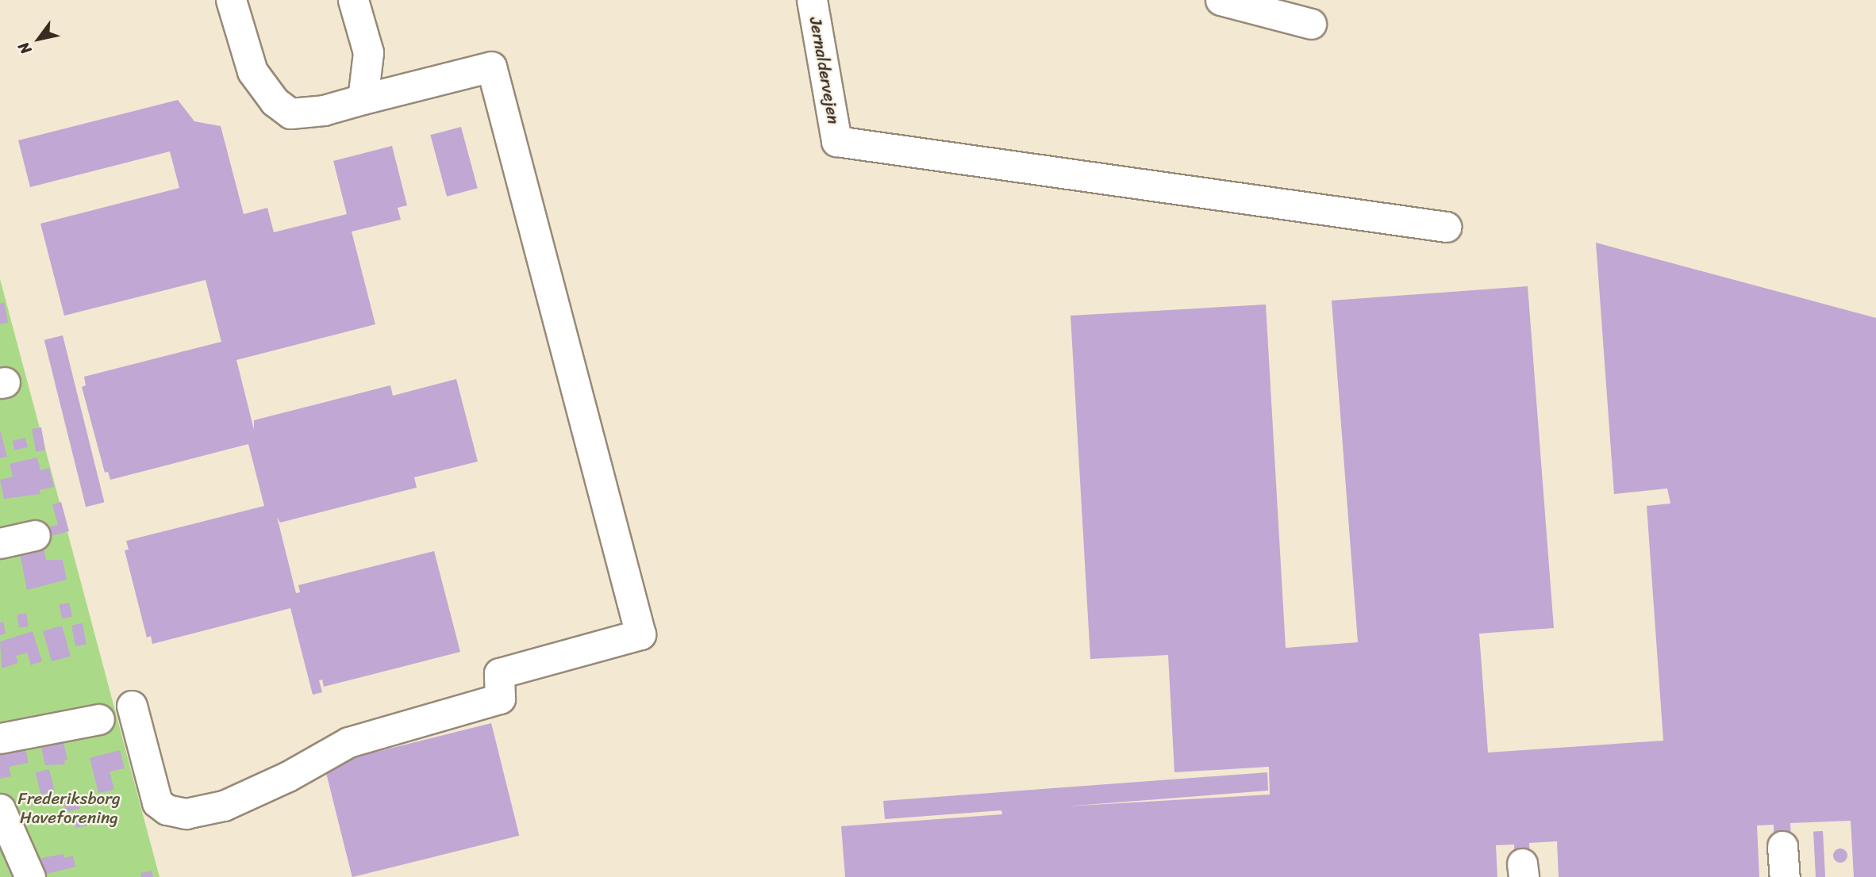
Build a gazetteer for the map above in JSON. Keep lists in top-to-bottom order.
{
  "streets": {
    "street": ["Jernaldervejen"]
  },
  "parks": ["Frederiksborg Haveforening"],
  "north": "bottom left"
}
